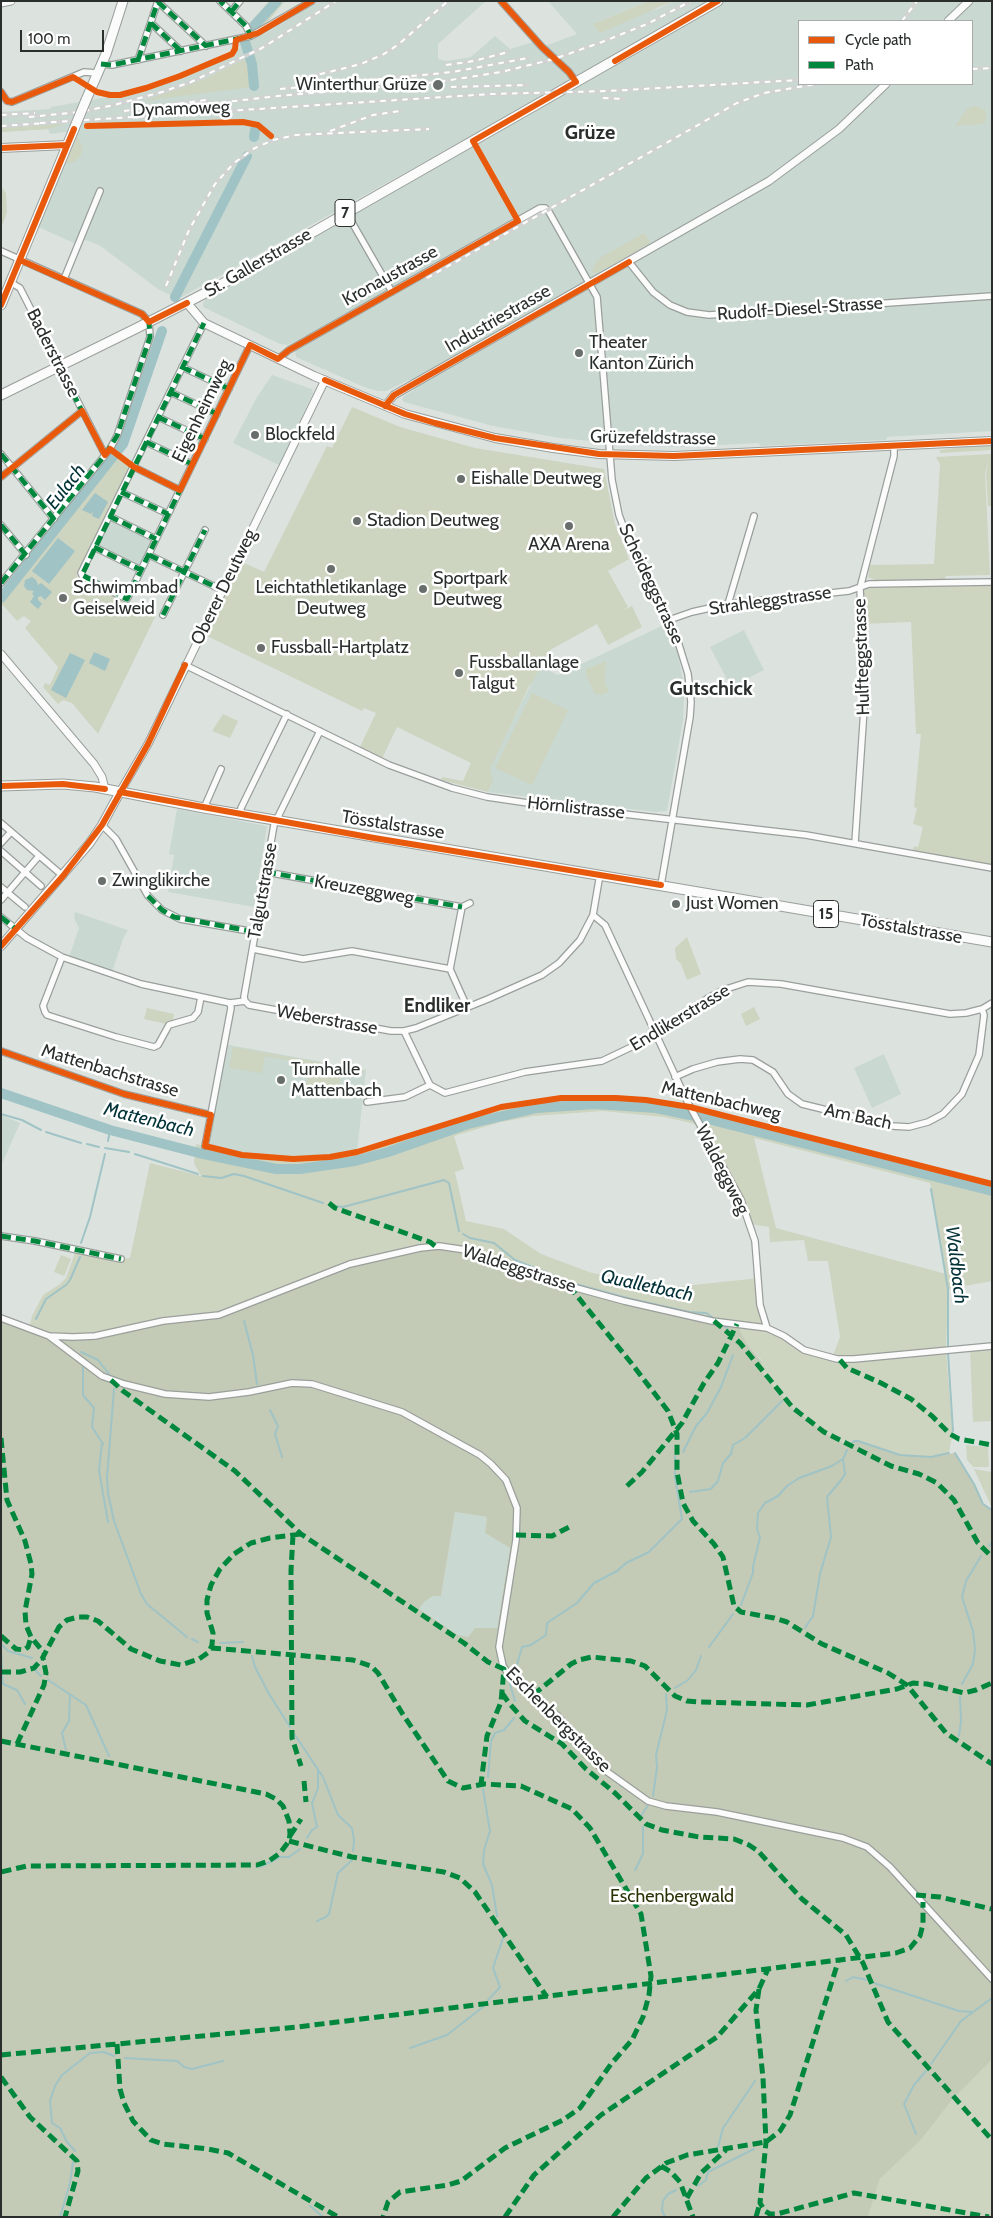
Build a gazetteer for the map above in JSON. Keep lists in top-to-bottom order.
{
  "streets": {
    "main road": [
      "7",
      "St. Gallerstrasse",
      "Grüzefeldstrasse",
      "Tösstalstrasse",
      "15"
    ],
    "street": [
      "Kronaustrasse",
      "Rudolf-Diesel-Strasse",
      "Industriestrasse",
      "Baderstrasse",
      "Eigenheimweg",
      "Scheideggstrasse",
      "Oberer Deutweg",
      "Strahleggstrasse",
      "Hulfteggstrasse",
      "Hörnlistrasse",
      "Kreuzeggweg",
      "Talgutstrasse",
      "Endlikerstrasse",
      "Weberstrasse",
      "Mattenbachstrasse",
      "Am Bach",
      "Waldeggweg",
      "Waldeggstrasse",
      "Eschenbergstrasse"
    ],
    "cycle path": ["Dynamoweg", "Mattenbachweg"]
  },
  "crossings": [
    ["St. Gallerstrasse", "Baderstrasse"],
    ["St. Gallerstrasse", "Grüzefeldstrasse"],
    ["Kronaustrasse", "Grüzefeldstrasse"],
    ["Kronaustrasse", "Scheideggstrasse"],
    ["Rudolf-Diesel-Strasse", "Industriestrasse"],
    ["Industriestrasse", "Grüzefeldstrasse"],
    ["Industriestrasse", "Scheideggstrasse"],
    ["Eigenheimweg", "Grüzefeldstrasse"],
    ["Grüzefeldstrasse", "Scheideggstrasse"],
    ["Grüzefeldstrasse", "Oberer Deutweg"],
    ["Grüzefeldstrasse", "Hulfteggstrasse"],
    ["Scheideggstrasse", "Strahleggstrasse"],
    ["Scheideggstrasse", "Hörnlistrasse"],
    ["Scheideggstrasse", "Tösstalstrasse"],
    ["Oberer Deutweg", "Hörnlistrasse"],
    ["Oberer Deutweg", "Tösstalstrasse"],
    ["Strahleggstrasse", "Hulfteggstrasse"],
    ["Hulfteggstrasse", "Hörnlistrasse"],
    ["Hörnlistrasse", "Talgutstrasse"],
    ["Tösstalstrasse", "Talgutstrasse"],
    ["Tösstalstrasse", "Weberstrasse"],
    ["Kreuzeggweg", "Talgutstrasse"],
    ["Talgutstrasse", "Weberstrasse"],
    ["Endlikerstrasse", "Am Bach"],
    ["Endlikerstrasse", "Waldeggweg"],
    ["Weberstrasse", "Waldeggweg"],
    ["Am Bach", "Waldeggweg"],
    ["Waldeggweg", "Waldeggstrasse"],
    ["Waldeggstrasse", "Eschenbergstrasse"]
  ],
  "districts": ["Grüze", "Gutschick", "Endliker"],
  "water": [
    "Eulach",
    "Mattenbach",
    "Waldbach",
    "Qualletbach"
  ],
  "parks": ["Eschenbergwald"],
  "places": [
    "Winterthur Grüze",
    "Theater Kanton Zürich",
    "Blockfeld",
    "Eishalle Deutweg",
    "Stadion Deutweg",
    "AXA Arena",
    "Leichtathletikanlage Deutweg",
    "Sportpark Deutweg",
    "Schwimmbad Geiselweid",
    "Fussball-Hartplatz",
    "Fussballanlage Talgut",
    "Zwinglikirche",
    "Just Women",
    "Turnhalle Mattenbach"
  ],
  "legend": ["Cycle path", "Path"],
  "scale_bar": "100 m"
}
